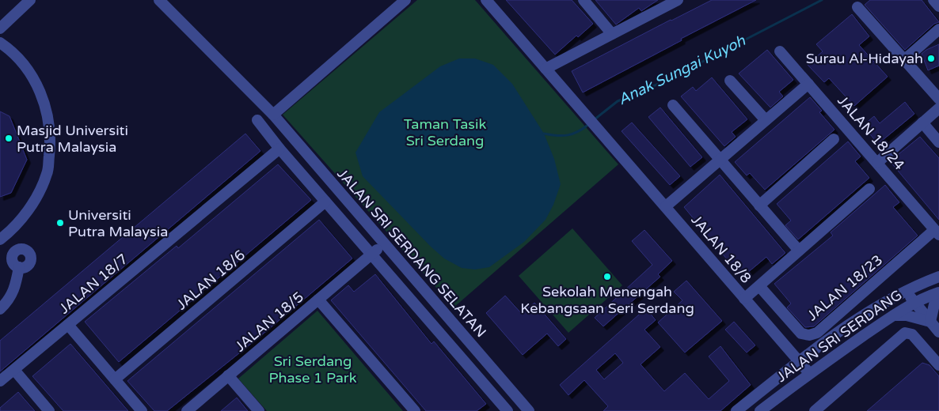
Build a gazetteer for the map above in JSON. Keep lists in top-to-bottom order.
{
  "streets": {
    "street": [
      "JALAN 18/24",
      "JALAN 18/8",
      "JALAN SRI SERDANG SELATAN",
      "JALAN 18/6",
      "JALAN 18/7",
      "JALAN 18/23",
      "JALAN 18/5",
      "JALAN SRI SERDANG"
    ]
  },
  "crossings": [
    ["JALAN 18/24", "JALAN 18/23"],
    ["JALAN 18/8", "JALAN SRI SERDANG"],
    ["JALAN SRI SERDANG SELATAN", "JALAN 18/5"]
  ],
  "water": ["Anak Sungai Kuyoh"],
  "parks": ["Taman Tasik Sri Serdang", "Sri Serdang Phase 1 Park"],
  "places": [
    "Surau Al-Hidayah",
    "Masjid Universiti Putra Malaysia",
    "Universiti Putra Malaysia",
    "Sekolah Menengah Kebangsaan Seri Serdang"
  ]
}
